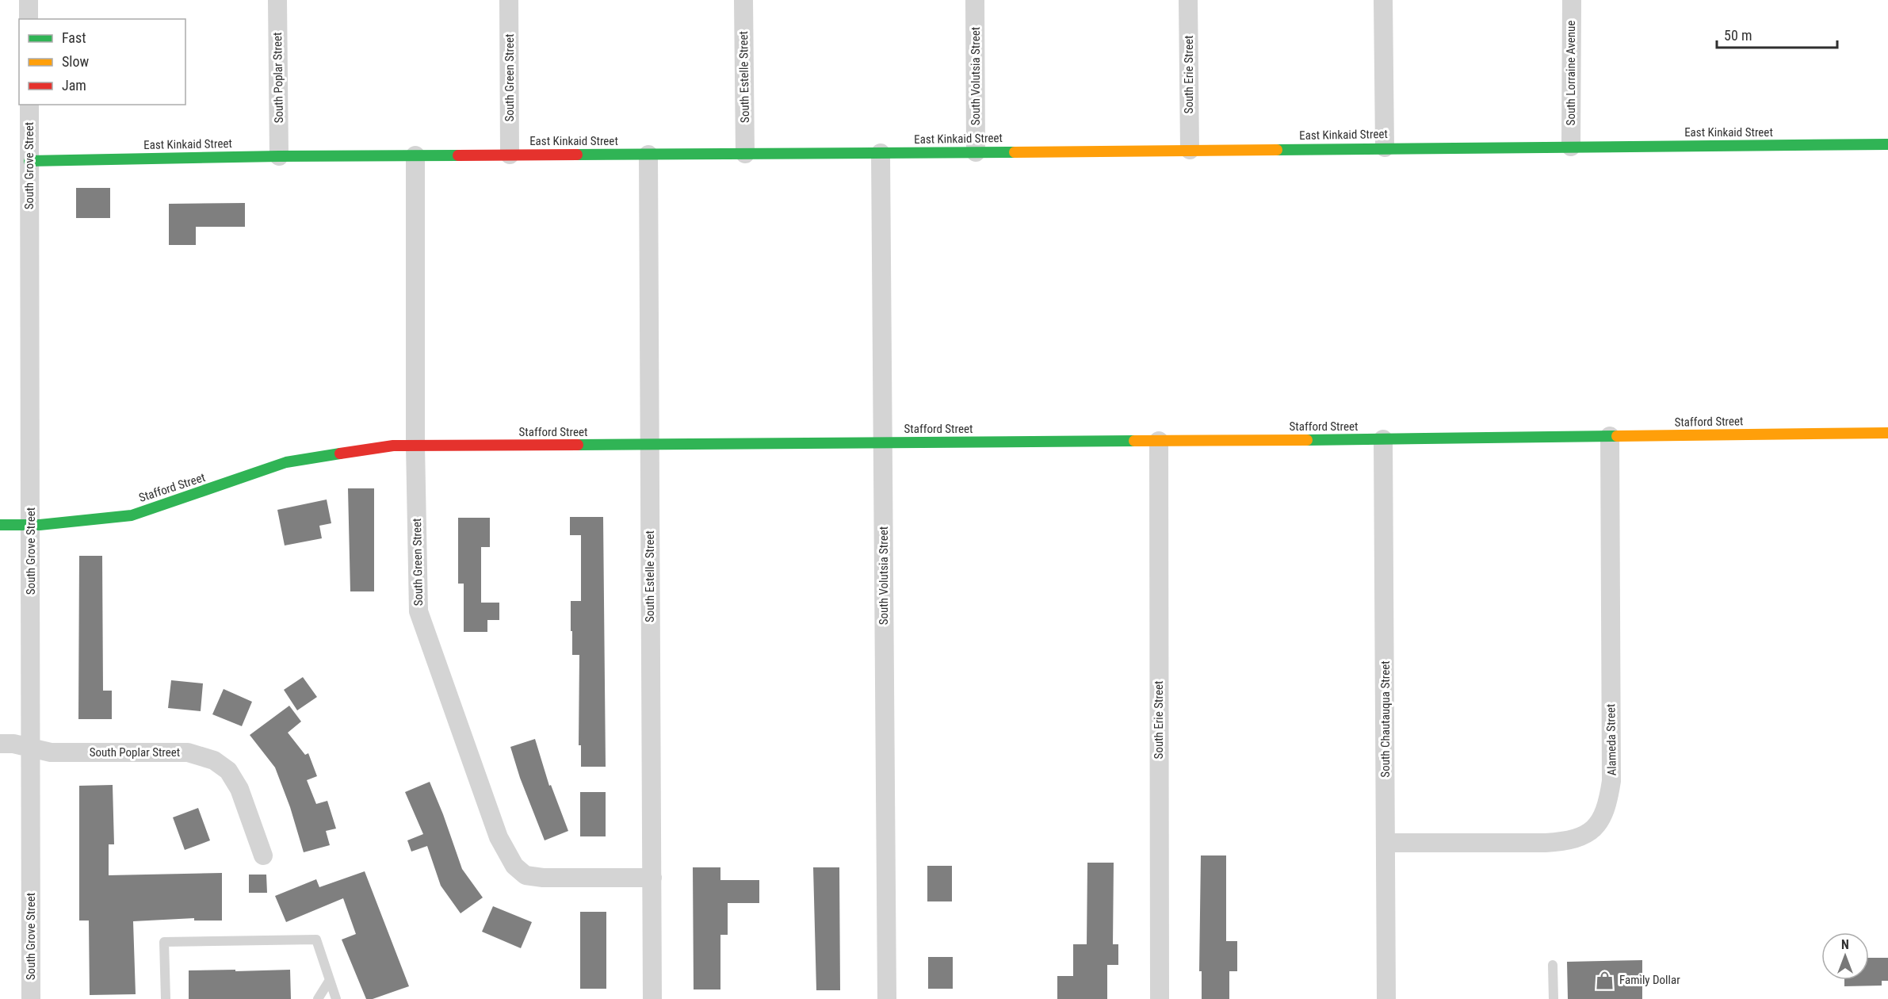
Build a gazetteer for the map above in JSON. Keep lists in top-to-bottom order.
{
  "streets": {
    "street": [
      "South Lorraine Avenue",
      "South Erie Street",
      "South Volutsia Street",
      "South Estelle Street",
      "South Poplar Street",
      "South Green Street",
      "East Kinkaid Street",
      "South Grove Street",
      "Stafford Street",
      "South Chautauqua Street",
      "Alameda Street"
    ]
  },
  "crossings": [
    ["South Lorraine Avenue", "East Kinkaid Street"],
    ["South Erie Street", "East Kinkaid Street"],
    ["South Erie Street", "Stafford Street"],
    ["South Volutsia Street", "East Kinkaid Street"],
    ["South Volutsia Street", "Stafford Street"],
    ["South Estelle Street", "South Green Street"],
    ["South Estelle Street", "East Kinkaid Street"],
    ["South Estelle Street", "Stafford Street"],
    ["South Poplar Street", "East Kinkaid Street"],
    ["South Poplar Street", "South Grove Street"],
    ["South Green Street", "East Kinkaid Street"],
    ["South Green Street", "Stafford Street"],
    ["East Kinkaid Street", "South Grove Street"],
    ["South Grove Street", "Stafford Street"],
    ["Stafford Street", "South Chautauqua Street"],
    ["Stafford Street", "Alameda Street"],
    ["South Chautauqua Street", "Alameda Street"]
  ],
  "places": {
    "shop": ["Family Dollar"]
  },
  "legend": ["Fast", "Slow", "Jam"],
  "scale_bar": "50 m",
  "north": "top"
}
